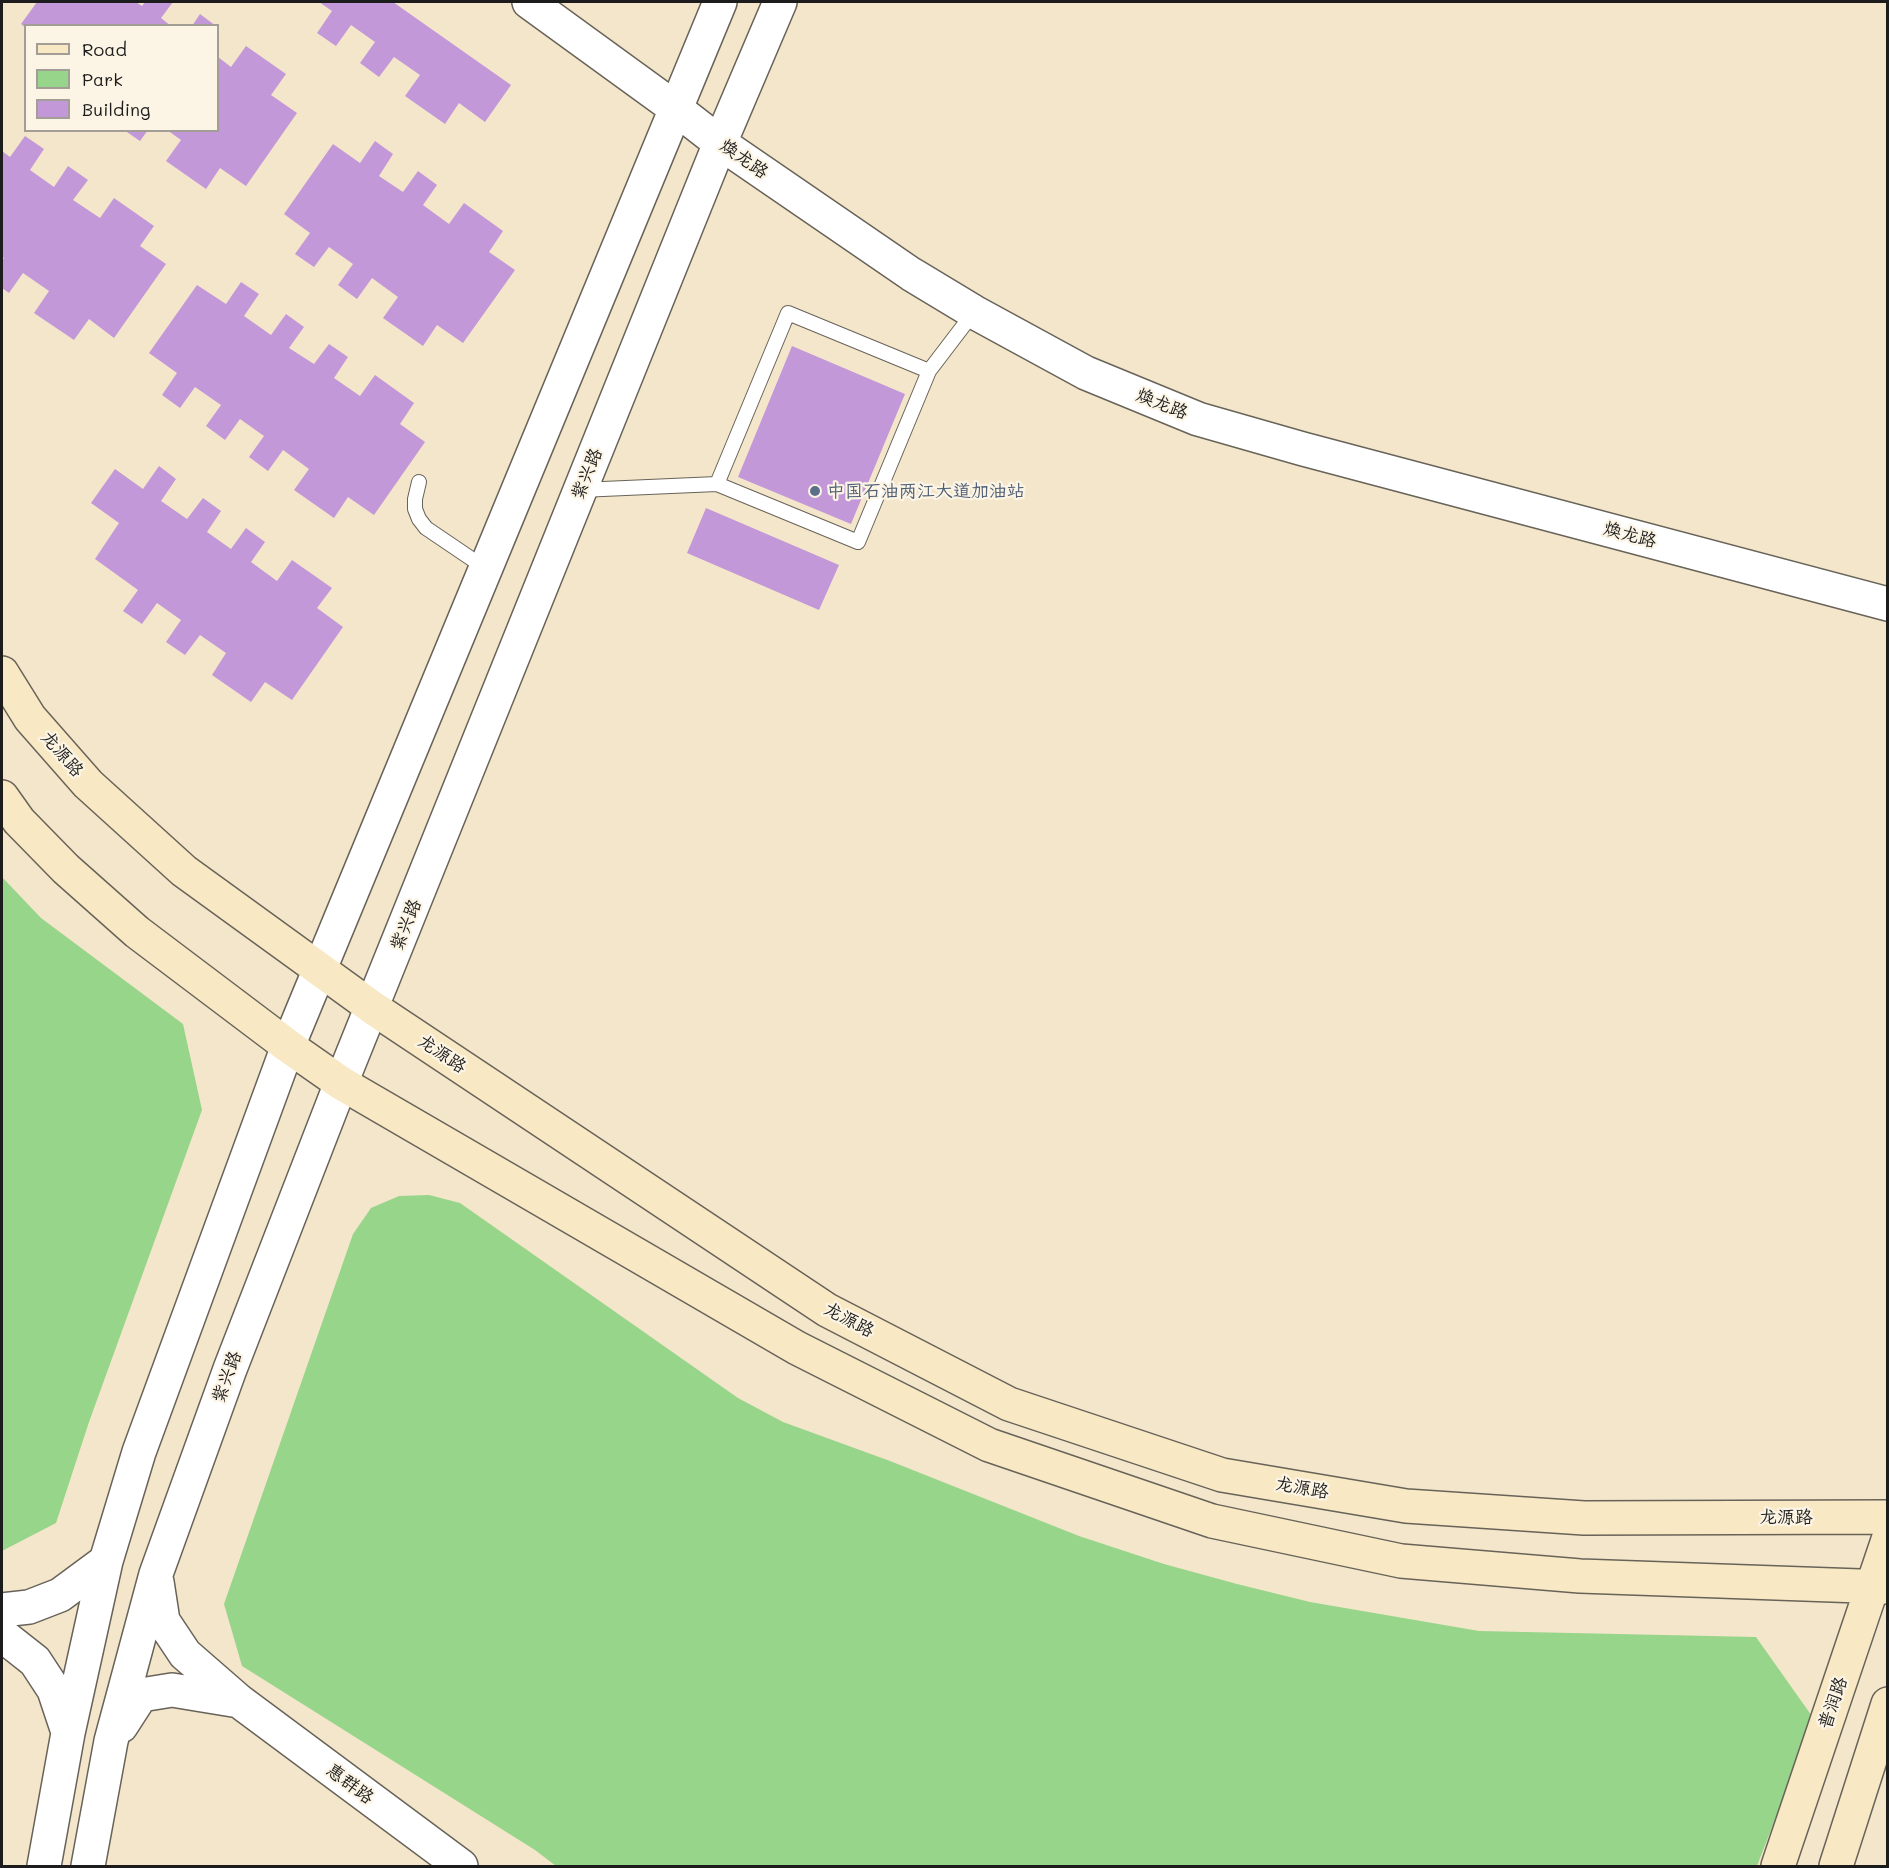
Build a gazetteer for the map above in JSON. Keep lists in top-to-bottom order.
{
  "streets": {
    "main road": ["龙源路", "普润路"],
    "street": ["焕龙路", "紫兴路", "惠群路"]
  },
  "crossings": [
    ["焕龙路", "紫兴路"],
    ["紫兴路", "龙源路"],
    ["紫兴路", "惠群路"]
  ],
  "places": ["中国石油两江大道加油站"],
  "legend": ["Road", "Park", "Building"]
}
